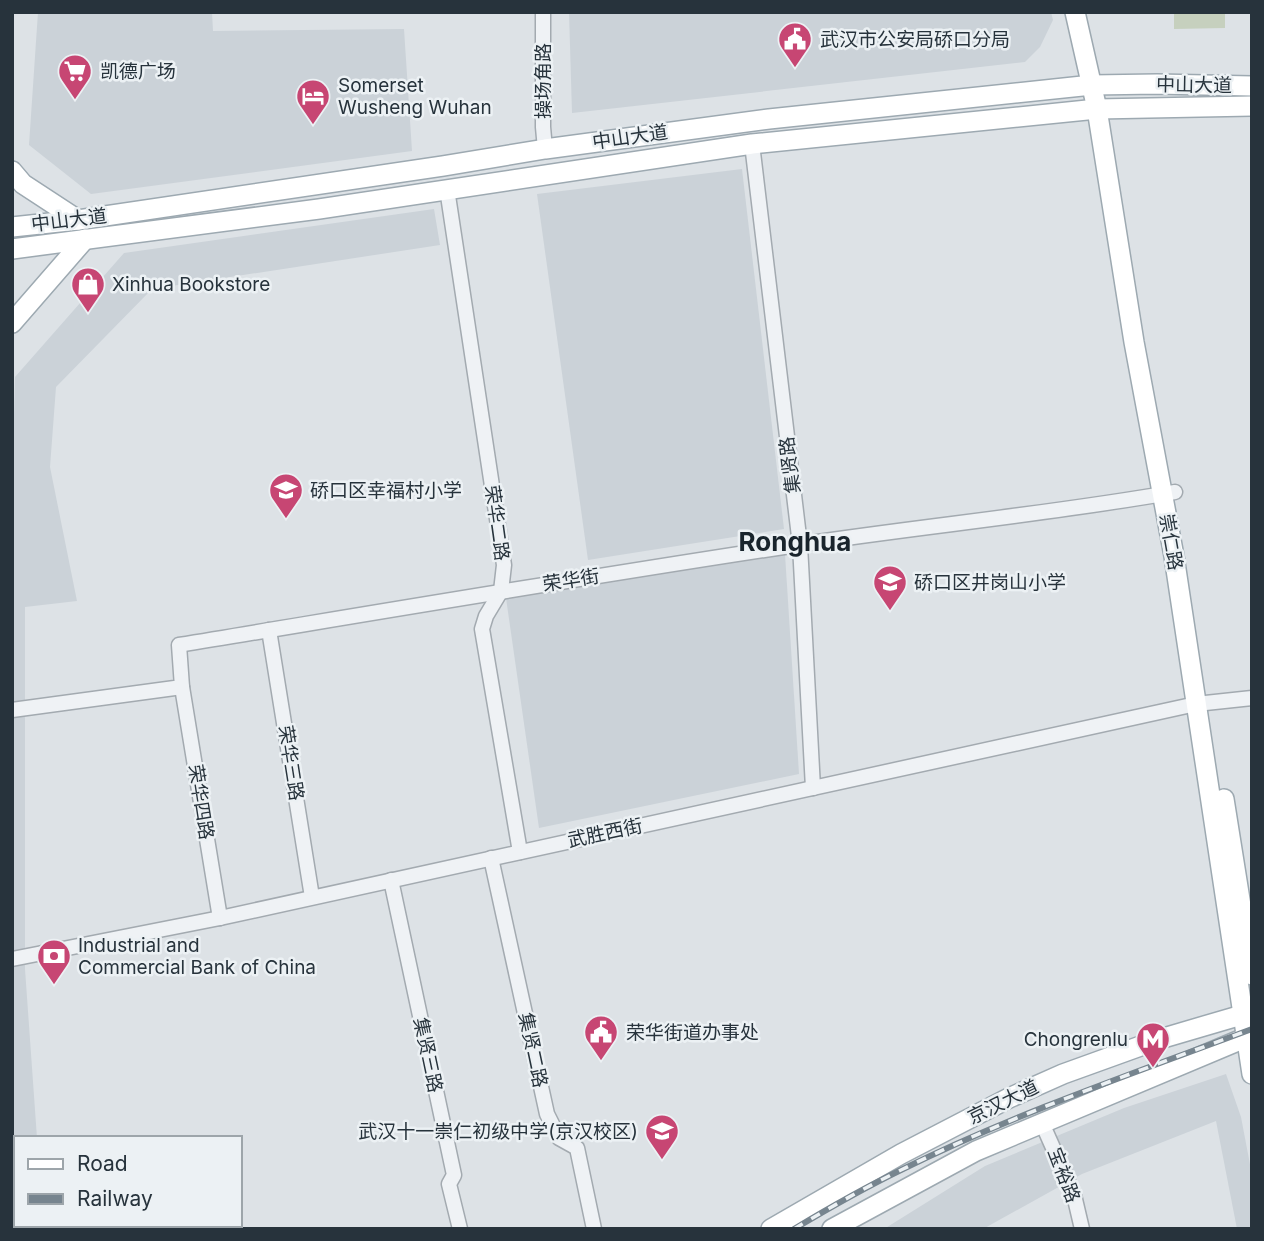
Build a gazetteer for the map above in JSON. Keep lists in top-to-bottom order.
{
  "streets": {
    "main road": ["中山大道", "崇仁路", "京汉大道"],
    "street": [
      "操场角路",
      "集贤路",
      "荣华二路",
      "荣华街",
      "荣华三路",
      "荣华四路",
      "武胜西街",
      "集贤二路",
      "集贤三路",
      "宝裕路"
    ]
  },
  "crossings": [
    ["操场角路", "中山大道"],
    ["中山大道", "集贤路"],
    ["中山大道", "荣华二路"],
    ["中山大道", "崇仁路"],
    ["集贤路", "荣华街"],
    ["集贤路", "武胜西街"],
    ["荣华二路", "荣华街"],
    ["荣华二路", "武胜西街"],
    ["崇仁路", "荣华街"],
    ["崇仁路", "武胜西街"],
    ["崇仁路", "京汉大道"],
    ["荣华街", "荣华三路"],
    ["荣华街", "荣华四路"],
    ["荣华三路", "武胜西街"],
    ["荣华四路", "武胜西街"],
    ["武胜西街", "集贤二路"],
    ["武胜西街", "集贤三路"],
    ["京汉大道", "宝裕路"]
  ],
  "districts": ["Ronghua"],
  "places": {
    "public building": ["武汉市公安局硚口分局", "荣华街道办事处"],
    "supermarket": ["凯德广场"],
    "hotel": ["Somerset Wusheng Wuhan"],
    "shop": ["Xinhua Bookstore"],
    "school or university": ["硚口区幸福村小学", "硚口区井岗山小学", "武汉十一崇仁初级中学(京汉校区)"],
    "bank": ["Industrial and Commercial Bank of China"],
    "metro station": ["Chongrenlu"]
  },
  "legend": ["Road", "Railway"]
}
